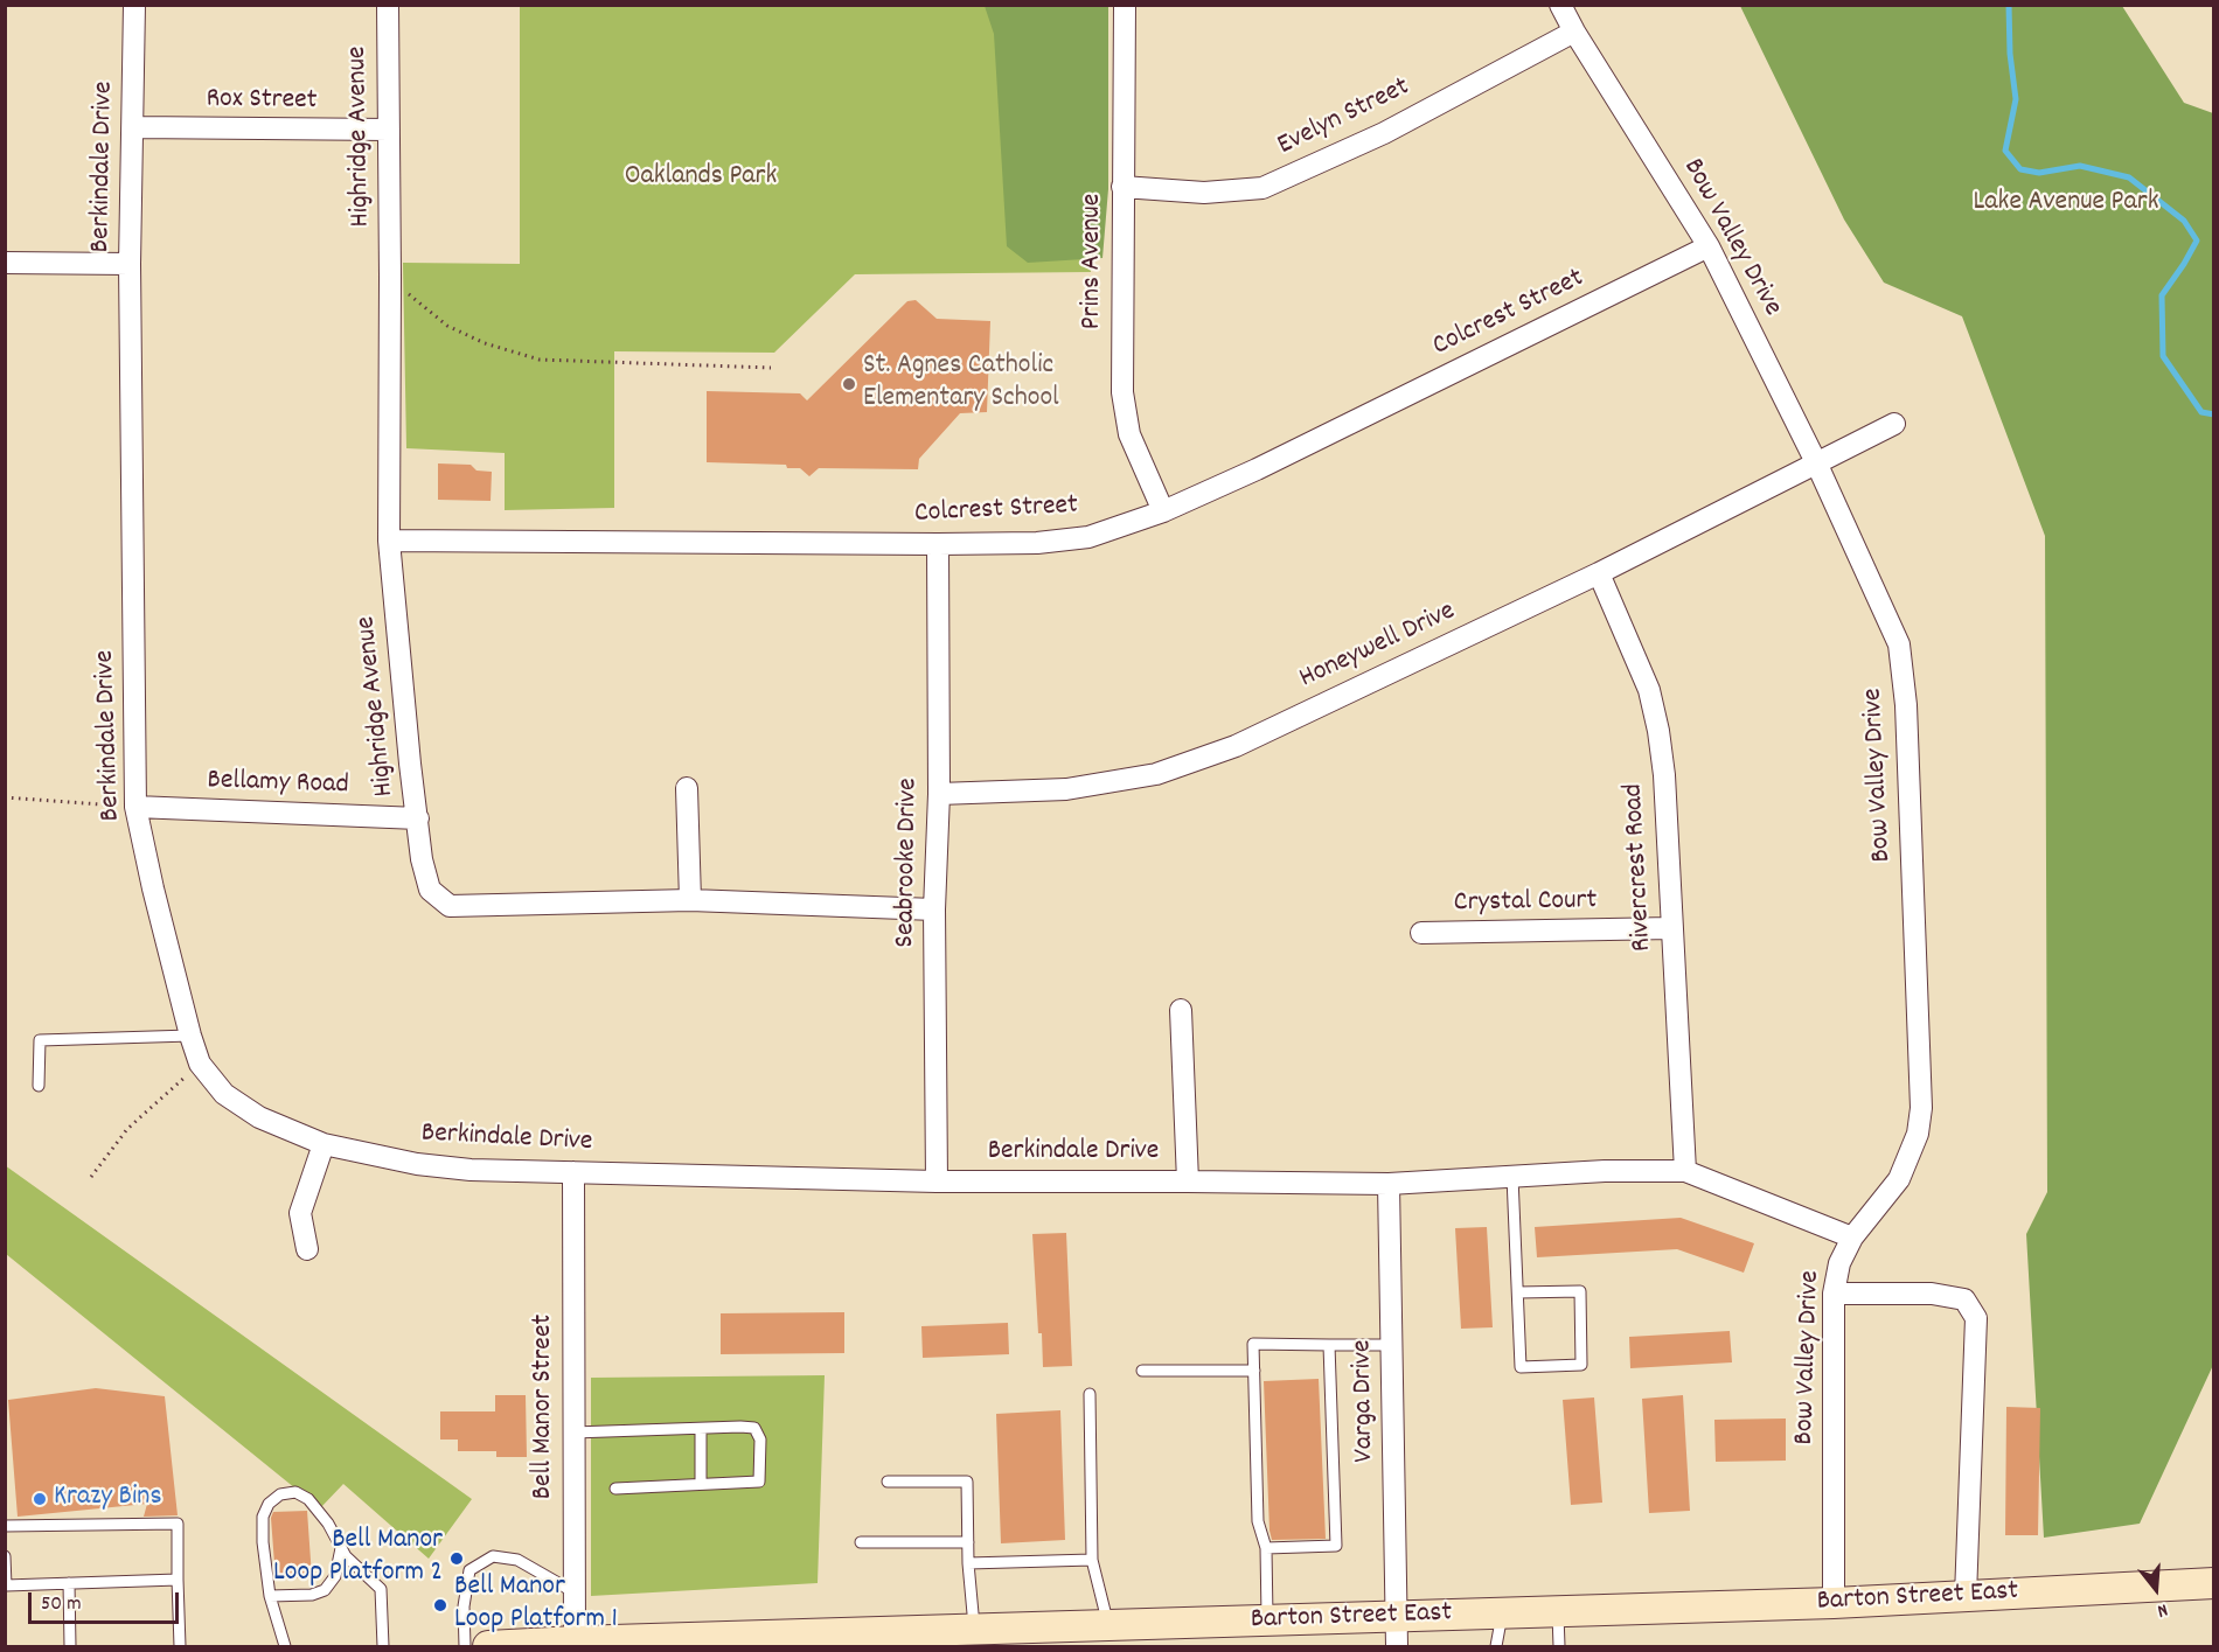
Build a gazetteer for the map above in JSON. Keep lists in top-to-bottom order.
{
  "streets": {
    "main road": ["Barton Street East"],
    "street": [
      "Rox Street",
      "Evelyn Street",
      "Highridge Avenue",
      "Berkindale Drive",
      "Bow Valley Drive",
      "Prins Avenue",
      "Colcrest Street",
      "Honeywell Drive",
      "Bellamy Road",
      "Seabrooke Drive",
      "Rivercrest Road",
      "Crystal Court",
      "Varga Drive",
      "Bell Manor Street"
    ]
  },
  "crossings": [
    ["Rox Street", "Highridge Avenue"],
    ["Rox Street", "Berkindale Drive"],
    ["Evelyn Street", "Bow Valley Drive"],
    ["Evelyn Street", "Prins Avenue"],
    ["Highridge Avenue", "Colcrest Street"],
    ["Highridge Avenue", "Bellamy Road"],
    ["Highridge Avenue", "Seabrooke Drive"],
    ["Berkindale Drive", "Bow Valley Drive"],
    ["Berkindale Drive", "Bellamy Road"],
    ["Berkindale Drive", "Seabrooke Drive"],
    ["Berkindale Drive", "Rivercrest Road"],
    ["Berkindale Drive", "Varga Drive"],
    ["Berkindale Drive", "Bell Manor Street"],
    ["Bow Valley Drive", "Colcrest Street"],
    ["Bow Valley Drive", "Honeywell Drive"],
    ["Bow Valley Drive", "Barton Street East"],
    ["Prins Avenue", "Colcrest Street"],
    ["Colcrest Street", "Seabrooke Drive"],
    ["Honeywell Drive", "Seabrooke Drive"],
    ["Honeywell Drive", "Rivercrest Road"],
    ["Rivercrest Road", "Crystal Court"],
    ["Varga Drive", "Barton Street East"],
    ["Bell Manor Street", "Barton Street East"]
  ],
  "parks": ["Oaklands Park", "Lake Avenue Park"],
  "places": [
    "St. Agnes Catholic Elementary School",
    "Krazy Bins",
    "Bell Manor Loop Platform 2",
    "Bell Manor Loop Platform 1"
  ],
  "scale_bar": "50 m",
  "north": "bottom"
}
